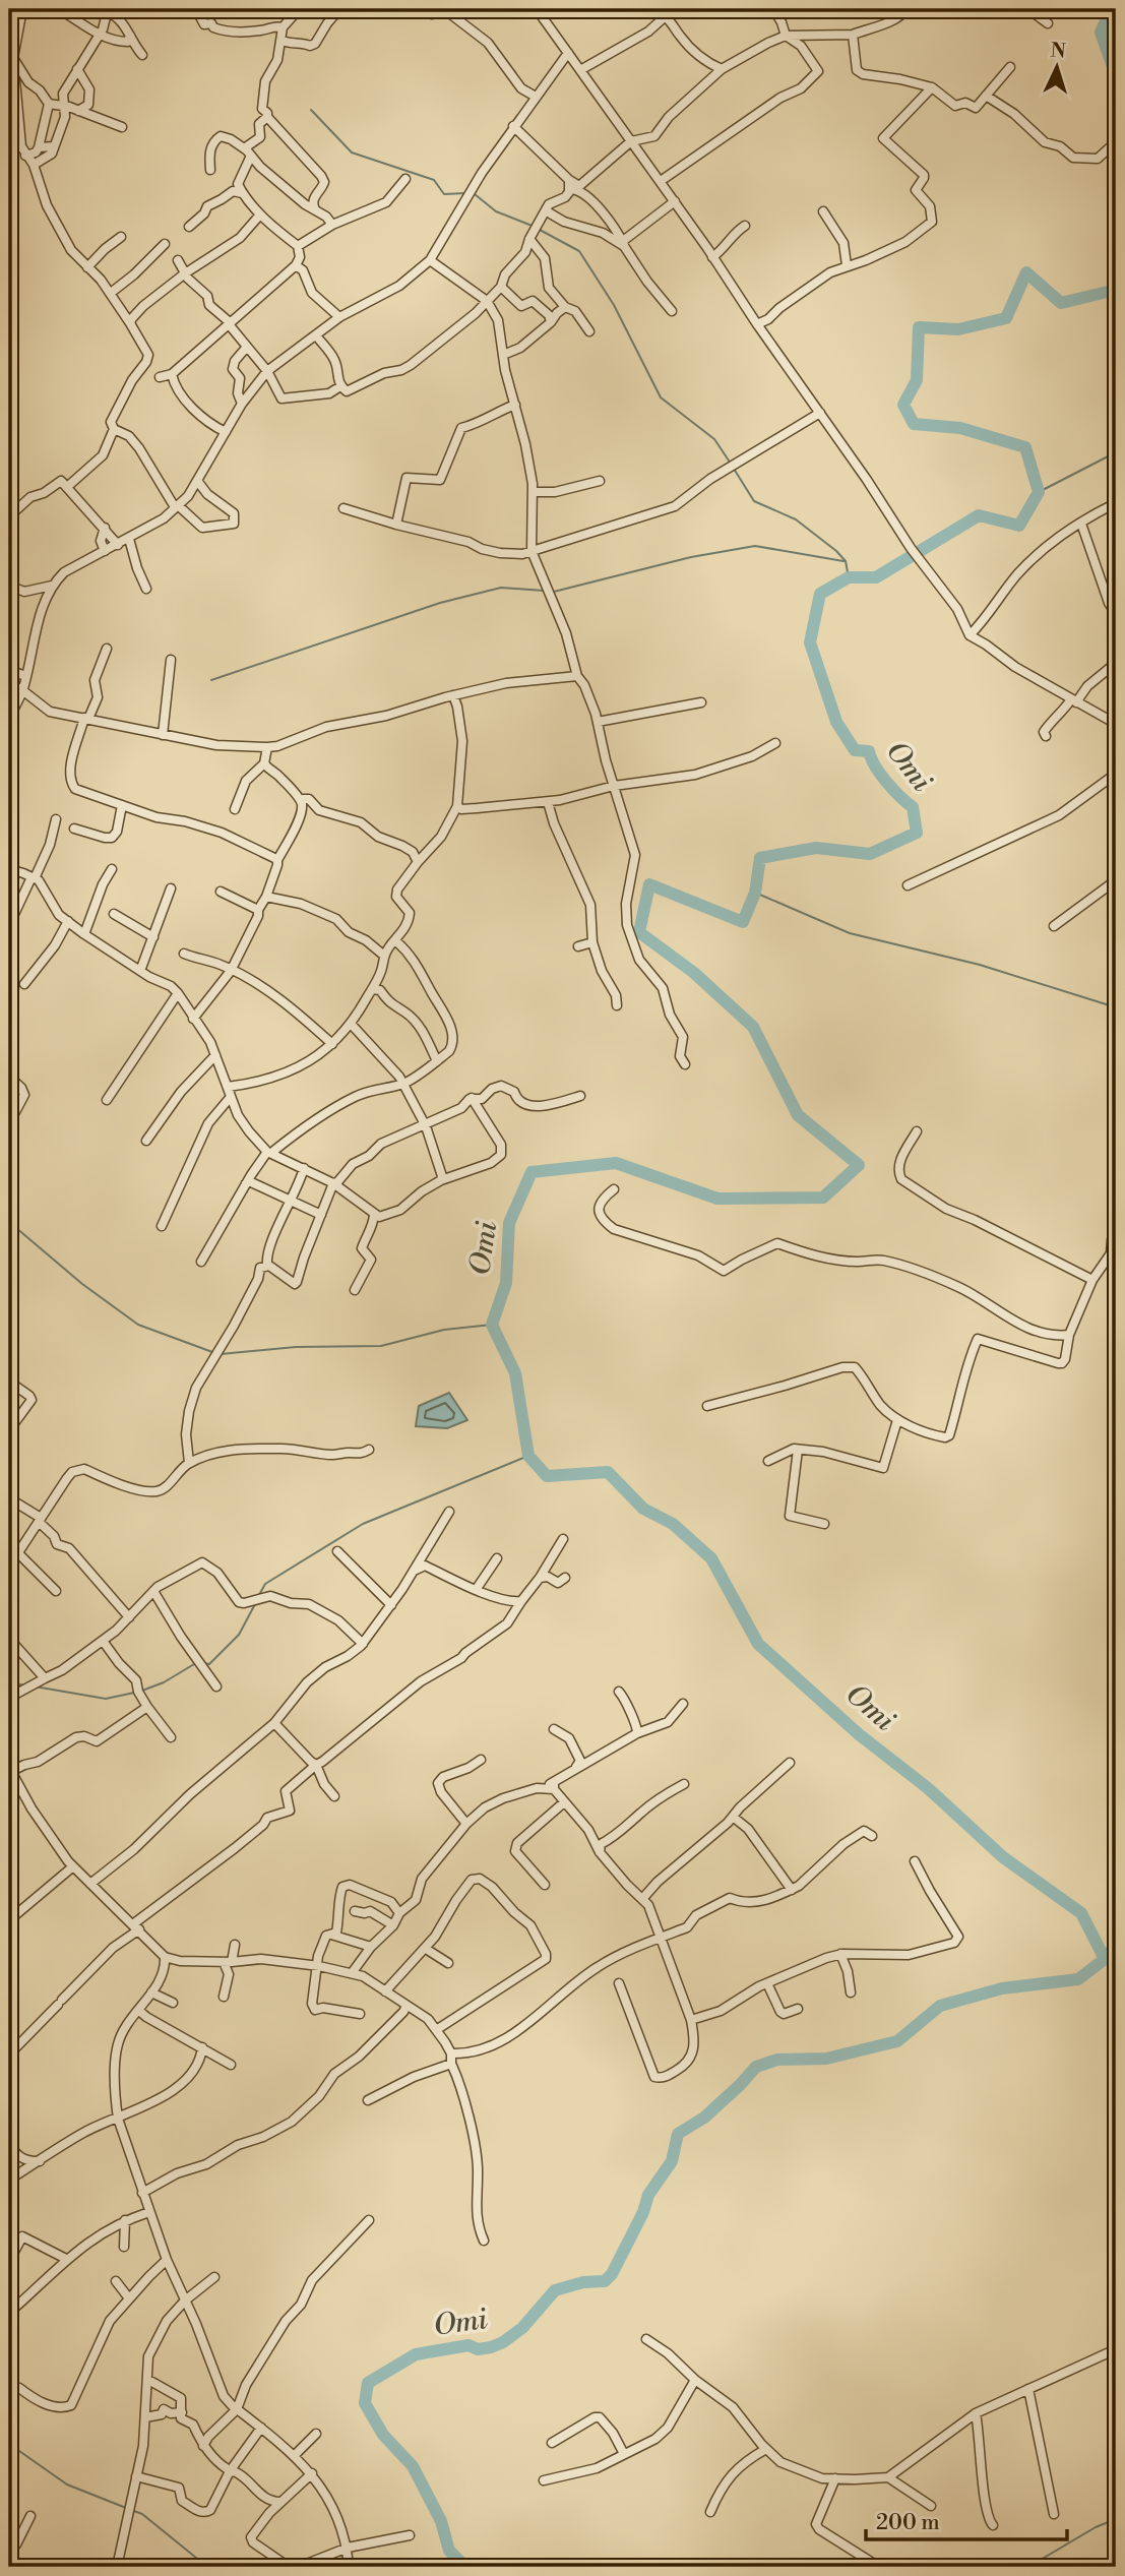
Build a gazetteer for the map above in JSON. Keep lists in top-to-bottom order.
{
  "water": ["Omi"],
  "scale_bar": "200 m",
  "north": "top"
}
